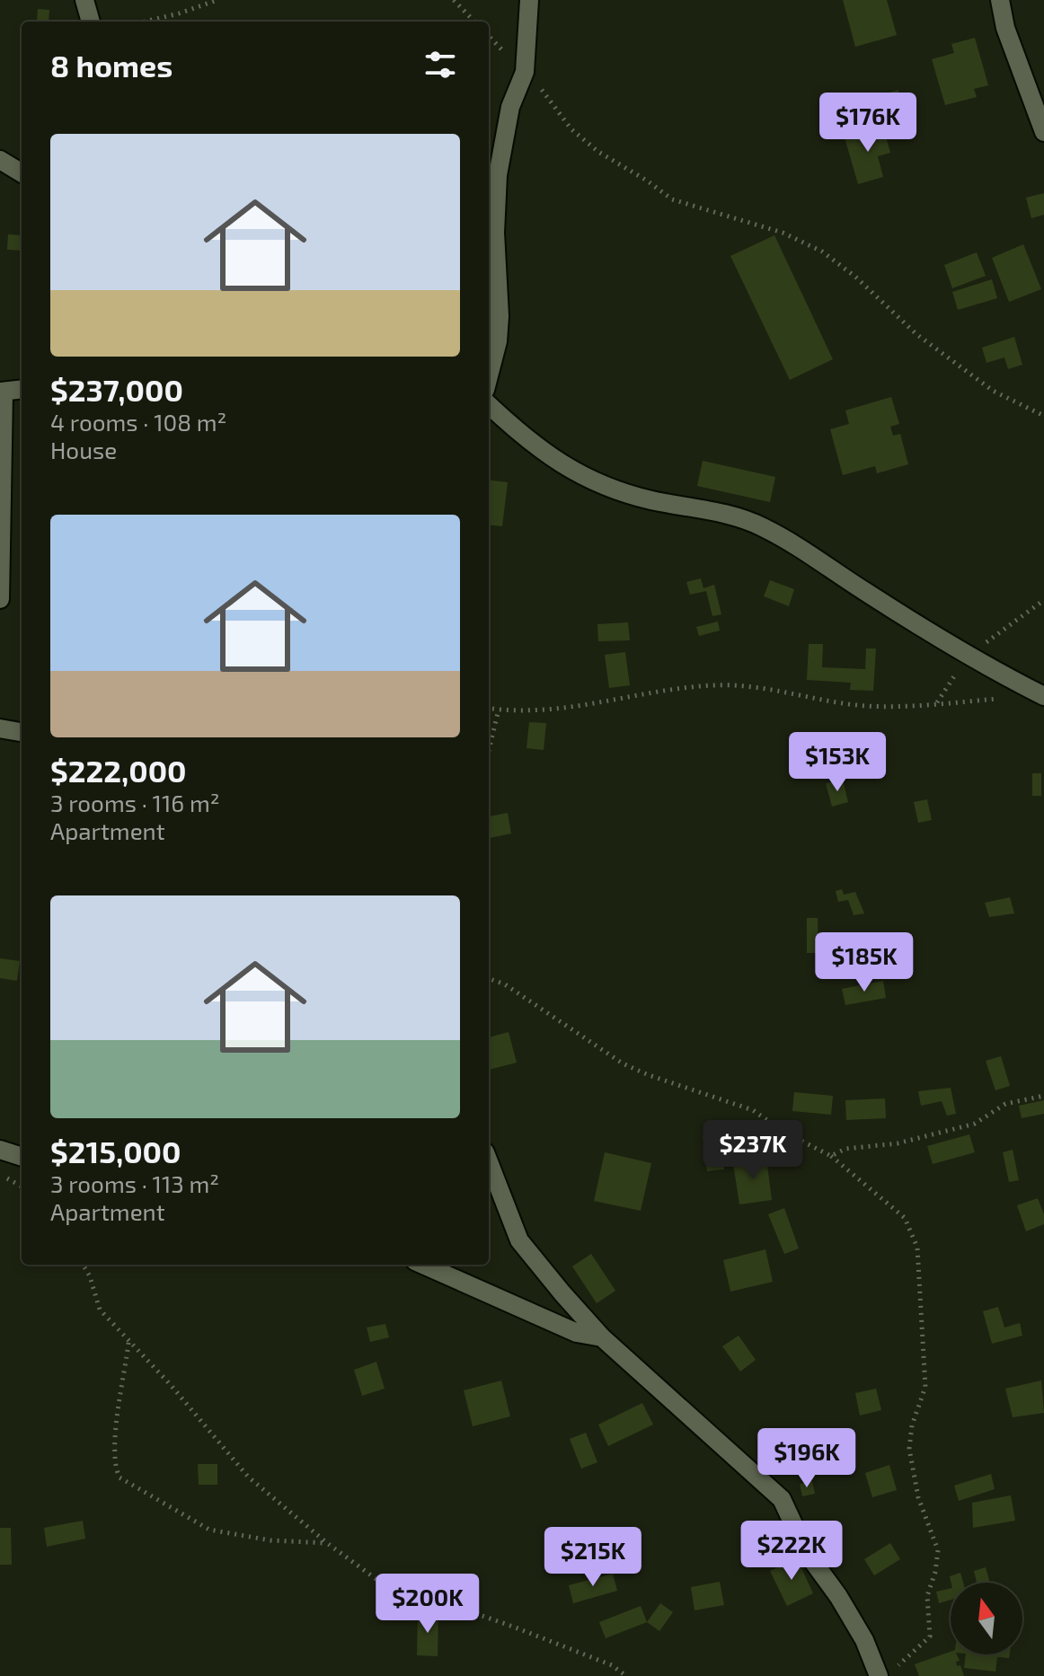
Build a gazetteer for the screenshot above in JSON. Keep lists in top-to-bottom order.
{
  "north": "top",
  "page": {
    "heading": "8 homes",
    "price": [
      "$176K",
      "$153K",
      "$185K",
      "$237K",
      "$196K",
      "$222K",
      "$215K",
      "$200K"
    ],
    "list": [
      {
        "name": "$237,000",
        "note": "4 rooms · 108 m² · House"
      },
      {
        "name": "$222,000",
        "note": "3 rooms · 116 m² · Apartment"
      },
      {
        "name": "$215,000",
        "note": "3 rooms · 113 m² · Apartment"
      }
    ]
  }
}
